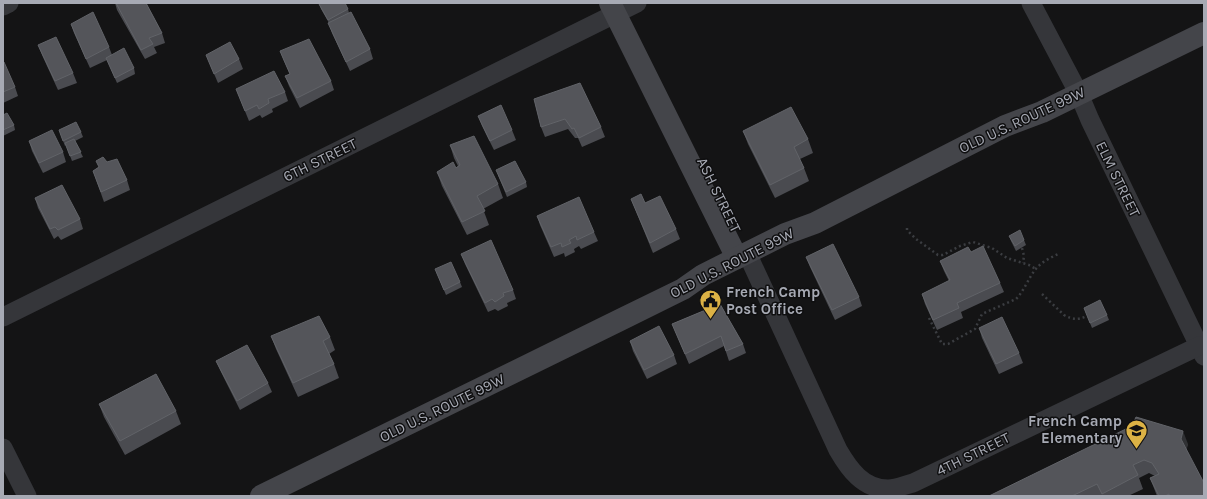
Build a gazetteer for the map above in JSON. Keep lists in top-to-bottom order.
{
  "streets": {
    "main road": ["OLD U.S. ROUTE 99W", "ASH STREET"],
    "street": ["6TH STREET", "ELM STREET", "4TH STREET"]
  },
  "crossings": [
    ["OLD U.S. ROUTE 99W", "ELM STREET"],
    ["OLD U.S. ROUTE 99W", "ASH STREET"],
    ["6TH STREET", "ASH STREET"],
    ["ELM STREET", "4TH STREET"],
    ["ASH STREET", "4TH STREET"]
  ],
  "places": {
    "public building": ["French Camp Post Office"],
    "school or university": ["French Camp Elementary"]
  }
}
